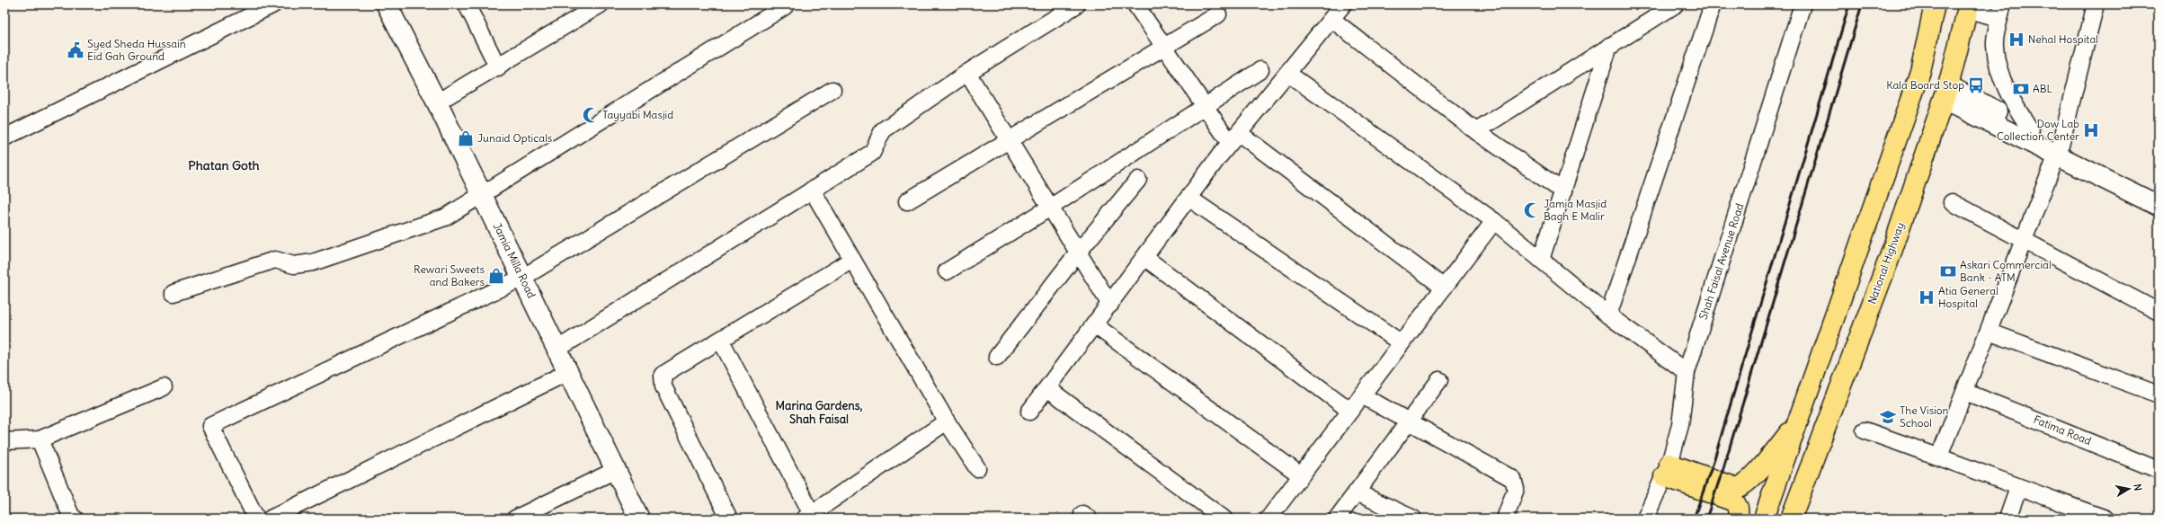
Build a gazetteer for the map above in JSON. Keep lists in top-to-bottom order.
{
  "streets": {
    "highway": ["National Highway"],
    "main road": ["Jamia Milla Road"],
    "street": ["Shah Faisal Avenue Road", "Fatima Road"]
  },
  "districts": ["Phatan Goth", "Marina Gardens, Shah Faisal"],
  "places": {
    "hospital": ["Nehal Hospital", "Dow Lab Collection Center", "Atia General Hospital"],
    "public building": ["Syed Sheda Hussain Eid Gah Ground"],
    "bus stop": ["Kala Board Stop"],
    "bank": ["ABL", "Askari Commercial Bank - ATM"],
    "mosque": ["Tayyabi Masjid", "Jamia Masjid Bagh E Malir"],
    "shop": ["Junaid Opticals", "Rewari Sweets and Bakers"],
    "school or university": ["The Vision School"]
  },
  "north": "right"
}
